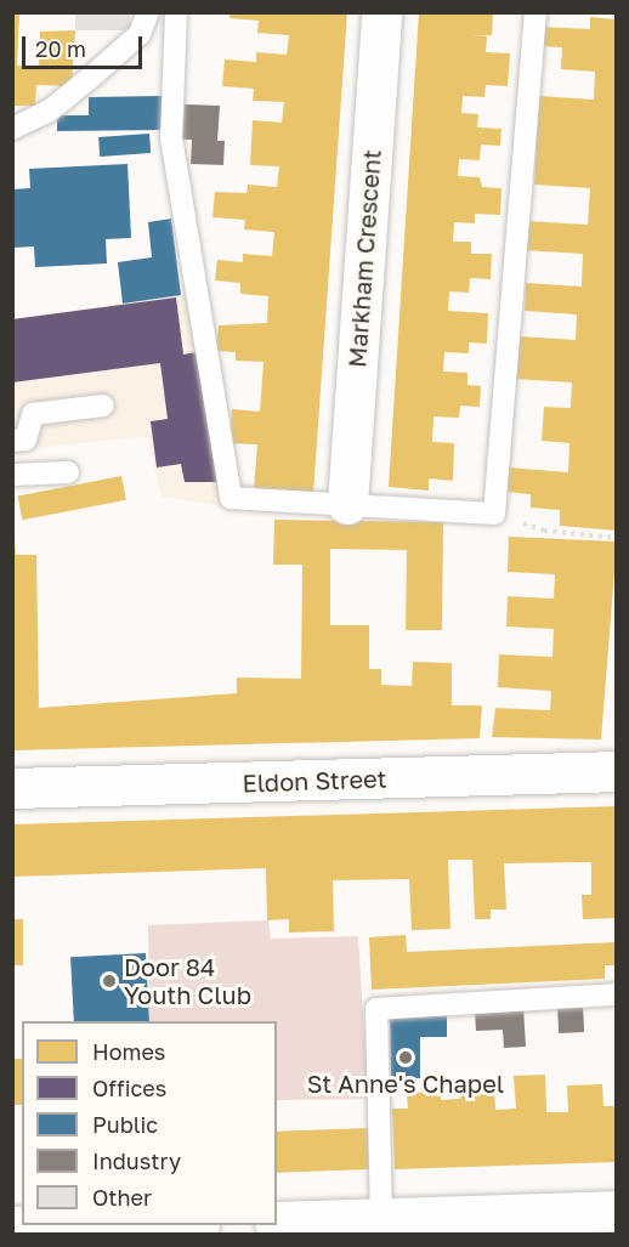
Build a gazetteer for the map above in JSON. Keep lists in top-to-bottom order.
{
  "streets": {
    "street": ["Markham Crescent", "Eldon Street"]
  },
  "places": ["Door 84 Youth Club", "St Anne's Chapel"],
  "legend": [
    "Homes",
    "Offices",
    "Public",
    "Industry",
    "Other"
  ],
  "scale_bar": "20 m"
}
